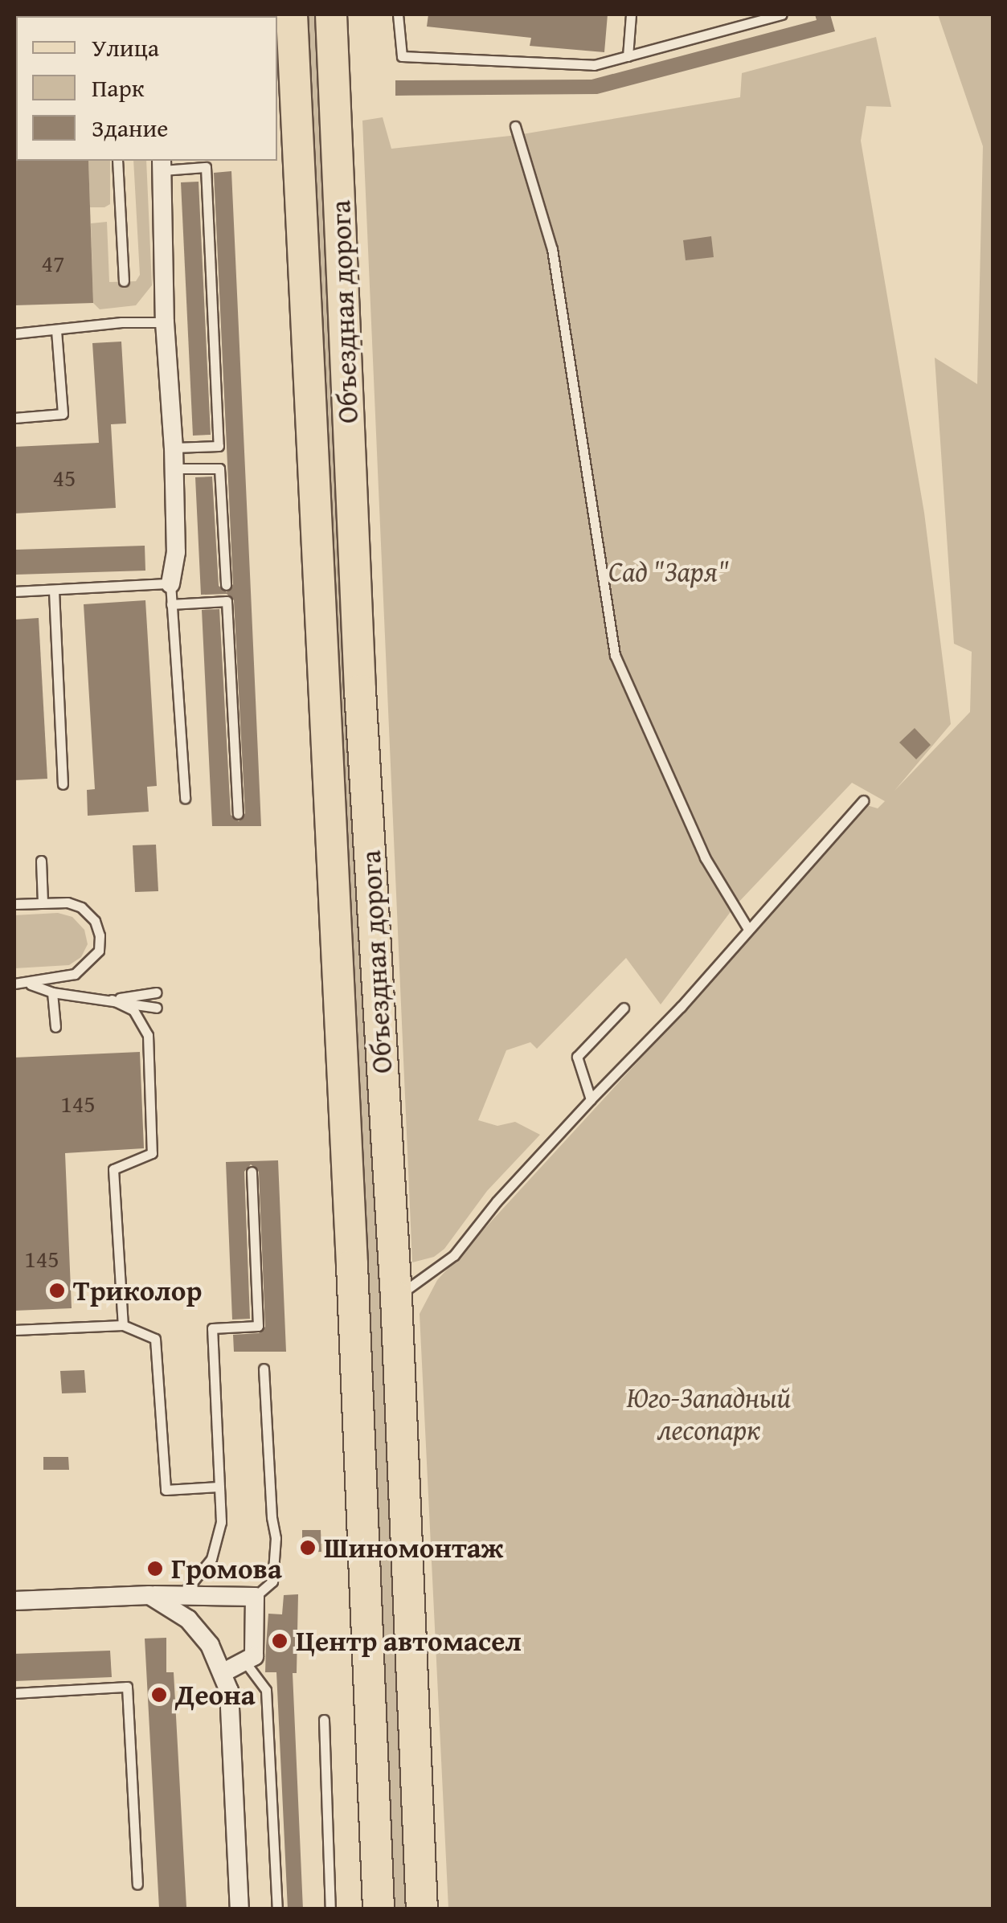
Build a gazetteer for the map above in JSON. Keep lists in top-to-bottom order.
{
  "streets": {
    "main road": ["Объездная дорога"]
  },
  "parks": ["Сад \"Заря\"", "Юго-Западный лесопарк"],
  "places": [
    "Триколор",
    "Шиномонтаж",
    "Громова",
    "Центр автомасел",
    "Деона"
  ],
  "house_numbers": [
    "47",
    "45",
    "145",
    "145"
  ],
  "legend": ["Улица", "Парк", "Здание"]
}
